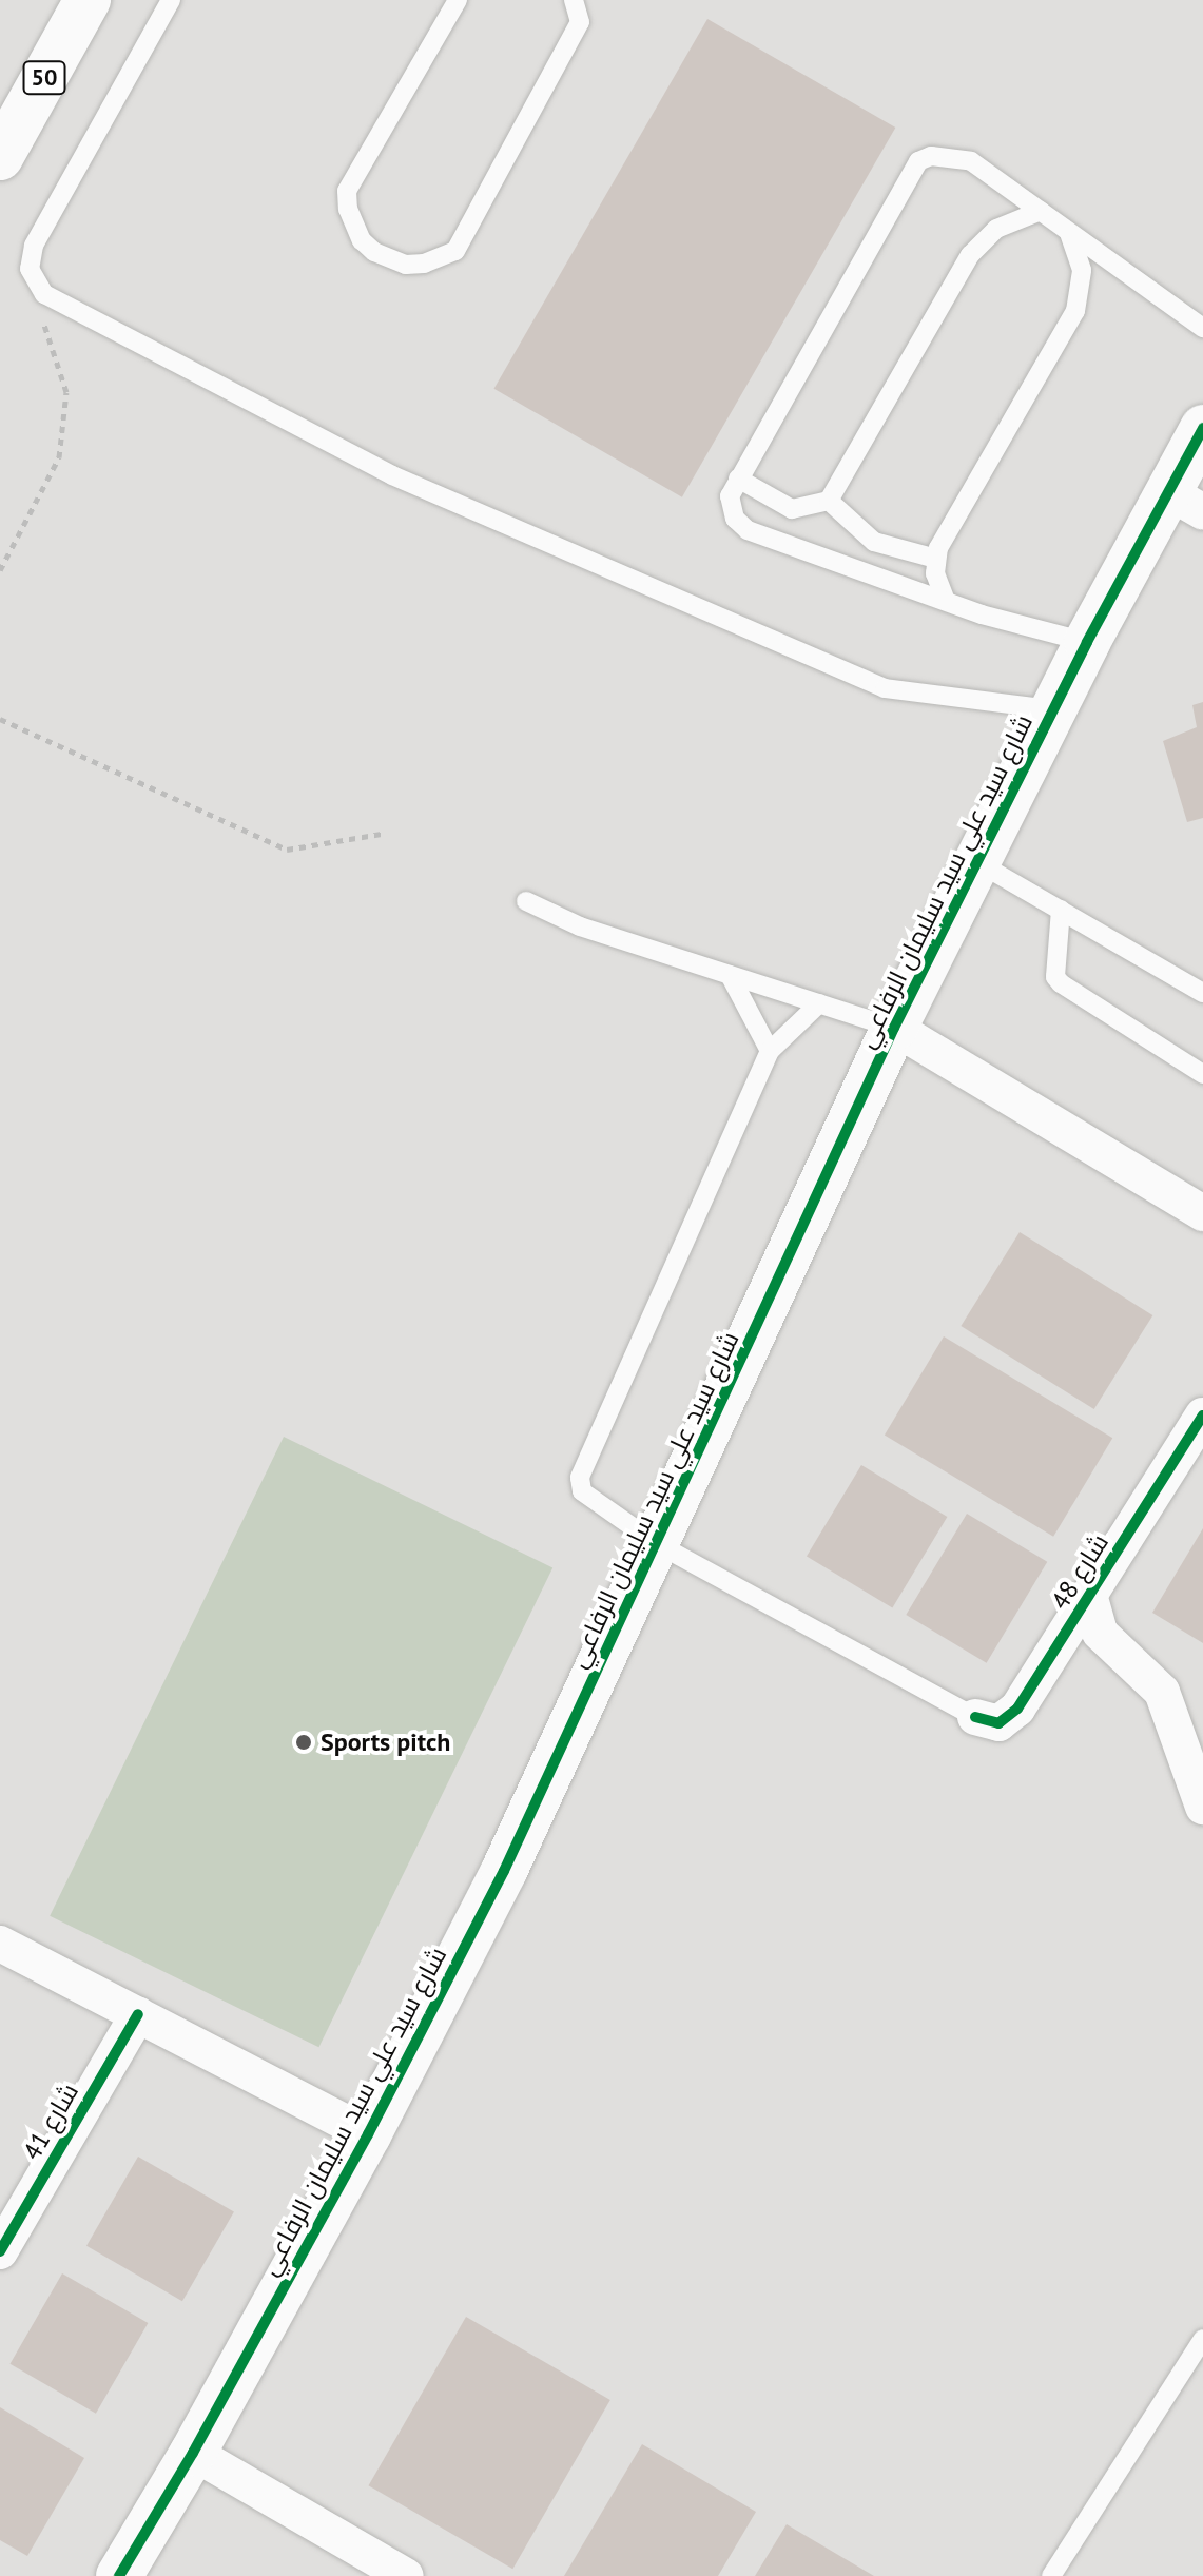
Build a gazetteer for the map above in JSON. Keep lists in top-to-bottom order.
{
  "streets": {
    "main road": ["50", "شارع سيد علي سيد سليمان الرفاعي"],
    "street": ["شارع 48", "شارع 41"]
  },
  "places": ["Sports pitch"]
}
